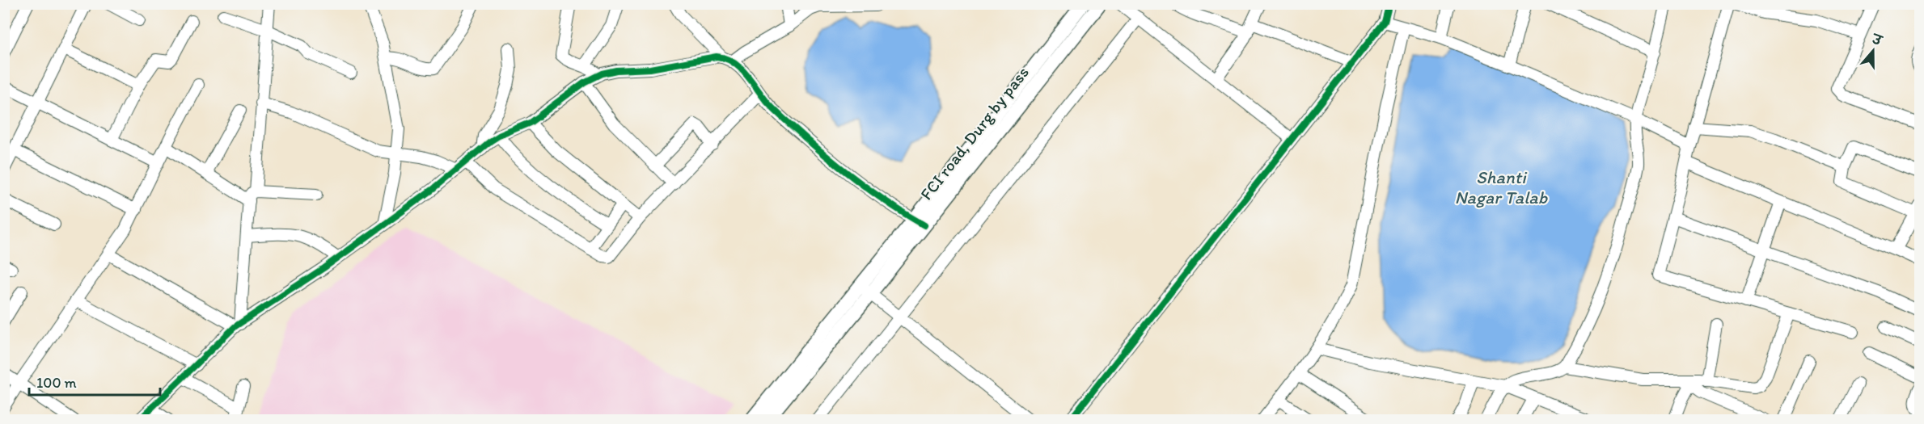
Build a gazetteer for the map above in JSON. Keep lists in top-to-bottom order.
{
  "streets": {
    "main road": ["FCI road, Durg by pass"]
  },
  "water": ["Shanti Nagar Talab"],
  "scale_bar": "100 m",
  "north": "top"
}
